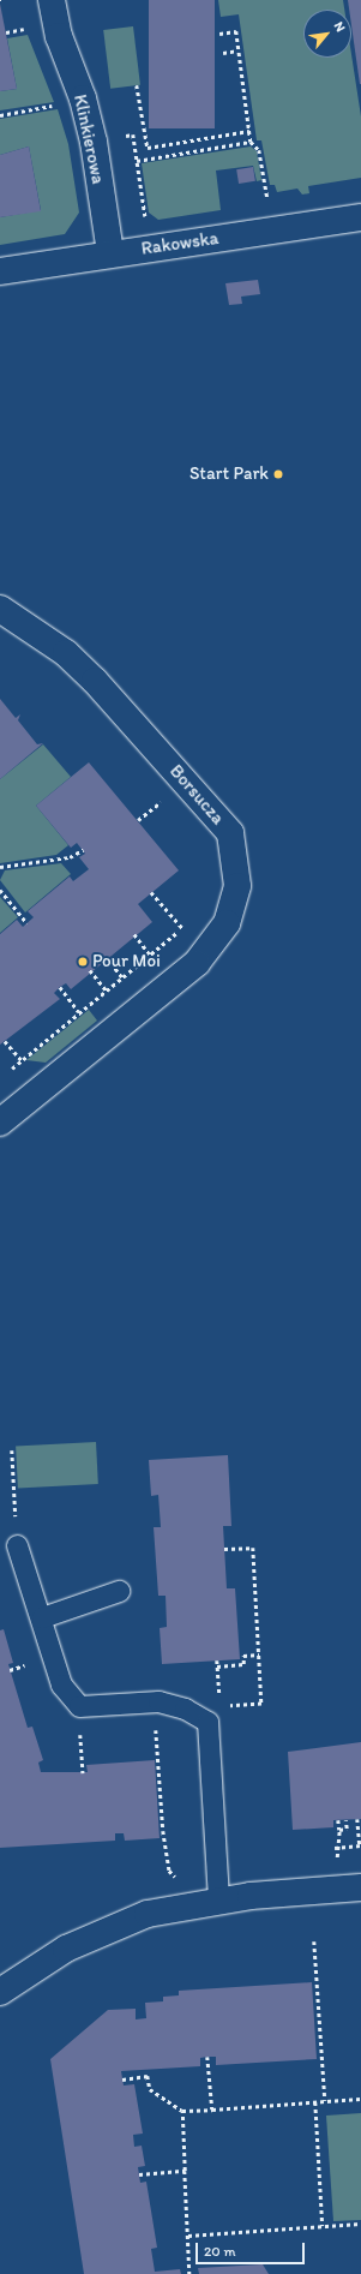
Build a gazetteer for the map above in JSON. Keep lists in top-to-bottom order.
{
  "streets": {
    "street": ["Klinkierowa", "Rakowska", "Borsucza"]
  },
  "crossings": [
    ["Klinkierowa", "Rakowska"]
  ],
  "places": ["Start Park", "Pour Moi"],
  "scale_bar": "20 m",
  "north": "top right"
}
